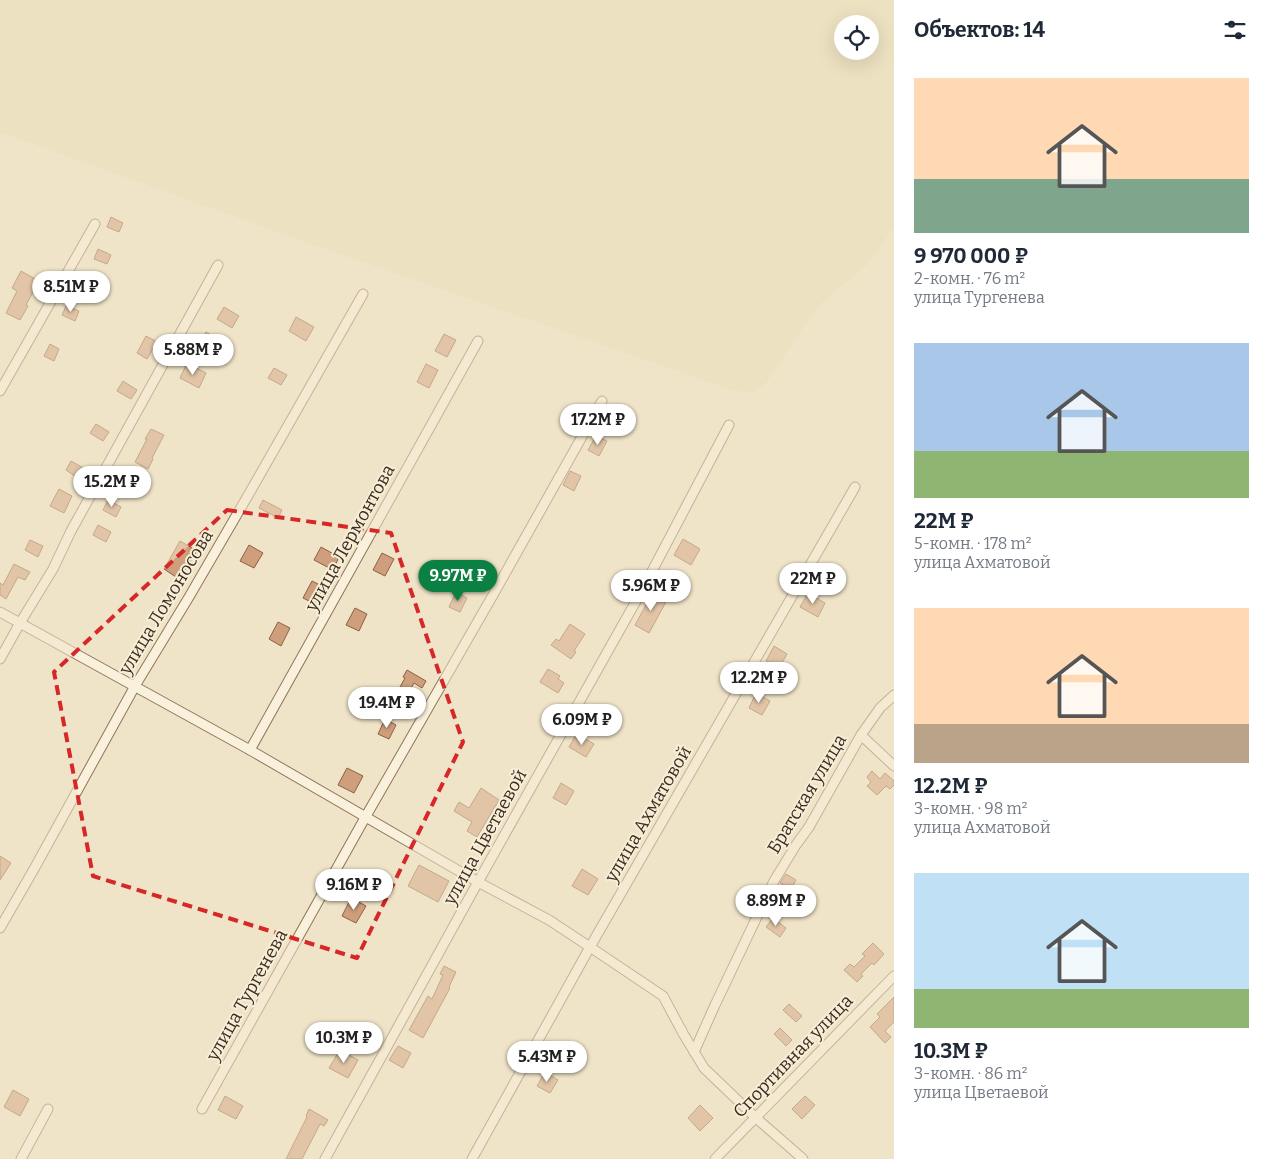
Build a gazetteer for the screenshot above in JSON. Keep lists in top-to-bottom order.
{
  "streets": {
    "street": [
      "улица Лермонтова",
      "улица Ломоносова",
      "Братская улица",
      "улица Ахматовой",
      "улица Цветаевой",
      "улица Тургенева",
      "Спортивная улица"
    ]
  },
  "page": {
    "heading": "Объектов: 14",
    "list": [
      {
        "name": "9 970 000 ₽",
        "note": "2-комн. · 76 m² · улица Тургенева"
      },
      {
        "name": "22M ₽",
        "note": "5-комн. · 178 m² · улица Ахматовой"
      },
      {
        "name": "12.2M ₽",
        "note": "3-комн. · 98 m² · улица Ахматовой"
      },
      {
        "name": "10.3M ₽",
        "note": "3-комн. · 86 m² · улица Цветаевой"
      }
    ],
    "price": [
      "8.51M ₽",
      "5.88M ₽",
      "17.2M ₽",
      "15.2M ₽",
      "9.97M ₽",
      "22M ₽",
      "5.96M ₽",
      "12.2M ₽",
      "19.4M ₽",
      "6.09M ₽",
      "9.16M ₽",
      "8.89M ₽",
      "10.3M ₽",
      "5.43M ₽"
    ]
  }
}
